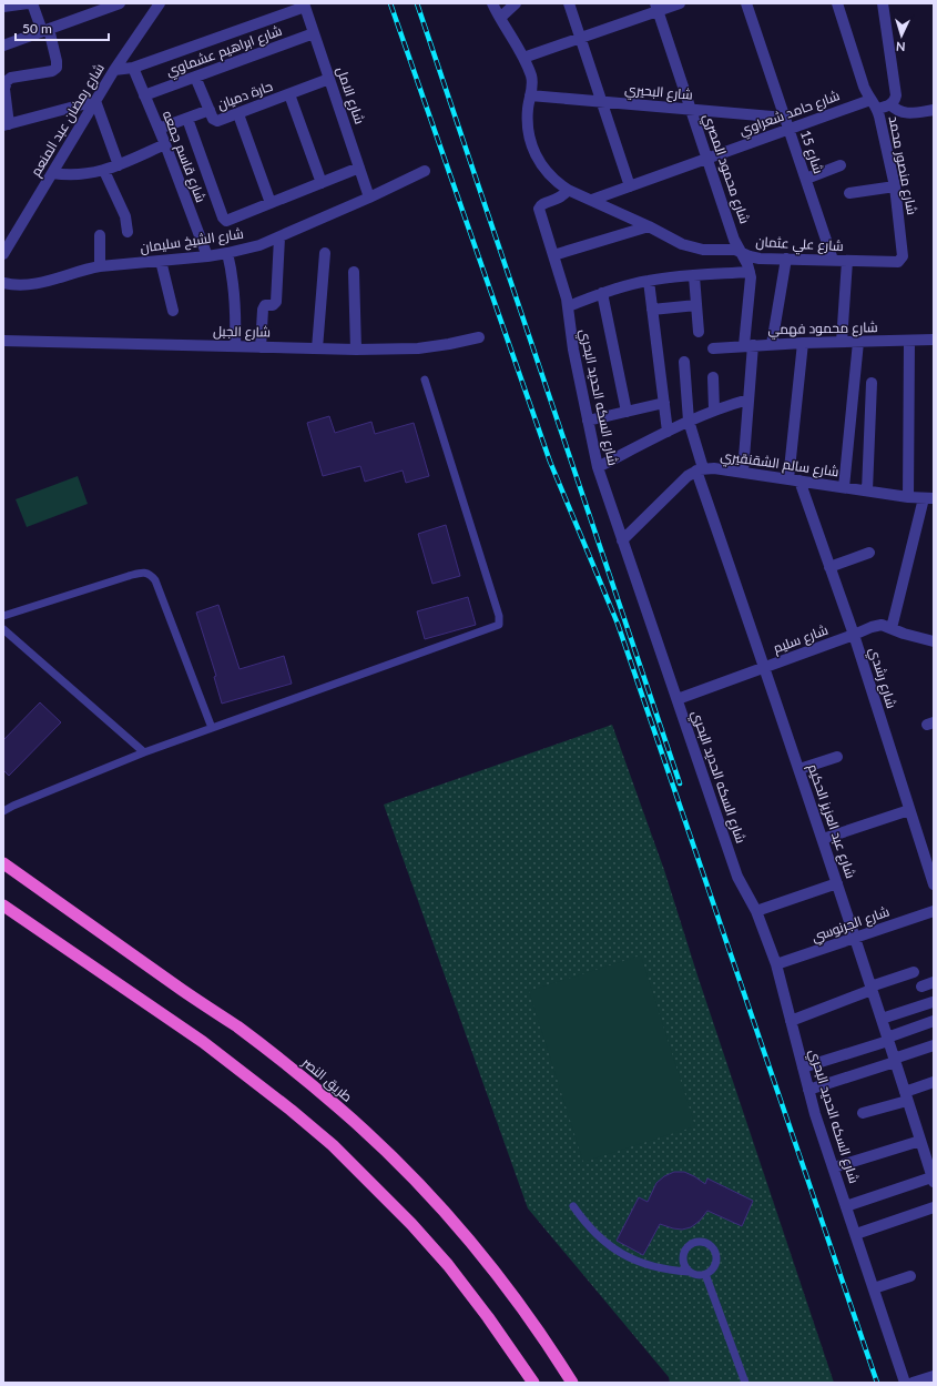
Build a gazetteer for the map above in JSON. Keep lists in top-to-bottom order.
{
  "streets": {
    "highway": ["طريق النصر"],
    "street": [
      "شارع ابراهيم عشماوي",
      "شارع البحيري",
      "حارة دميان",
      "شارع الامل",
      "شارع حامد شعراوي",
      "شارع رمضان عبد المنعم",
      "شارع 15",
      "شارع قاسم جمعه",
      "شارع منصور محمد",
      "شارع محمود المصري",
      "شارع الشيخ سليمان",
      "شارع علي عثمان",
      "شارع محمود فهمي",
      "شارع الجبل",
      "شارع السكه الحديد البحري",
      "شارع سالم الشقنقيري",
      "شارع سليم",
      "شارع رشدي",
      "شارع عبد العزيز الحكيم",
      "شارع الجرنوسي"
    ]
  },
  "crossings": [
    ["شارع ابراهيم عشماوي", "حارة دميان"],
    ["شارع ابراهيم عشماوي", "شارع الامل"],
    ["شارع ابراهيم عشماوي", "شارع قاسم جمعه"],
    ["شارع البحيري", "شارع حامد شعراوي"],
    ["شارع البحيري", "شارع 15"],
    ["شارع البحيري", "شارع محمود المصري"],
    ["شارع البحيري", "شارع علي عثمان"],
    ["حارة دميان", "شارع الامل"],
    ["شارع الامل", "شارع الشيخ سليمان"],
    ["شارع حامد شعراوي", "شارع 15"],
    ["شارع حامد شعراوي", "شارع منصور محمد"],
    ["شارع حامد شعراوي", "شارع محمود المصري"],
    ["شارع حامد شعراوي", "شارع علي عثمان"],
    ["شارع 15", "شارع علي عثمان"],
    ["شارع قاسم جمعه", "شارع الشيخ سليمان"],
    ["شارع منصور محمد", "شارع علي عثمان"],
    ["شارع محمود المصري", "شارع علي عثمان"],
    ["شارع محمود المصري", "شارع محمود فهمي"],
    ["شارع محمود المصري", "شارع سالم الشقنقيري"],
    ["شارع علي عثمان", "شارع السكه الحديد البحري"],
    ["شارع السكه الحديد البحري", "شارع سليم"],
    ["شارع السكه الحديد البحري", "شارع الجرنوسي"],
    ["شارع سالم الشقنقيري", "شارع رشدي"],
    ["شارع سالم الشقنقيري", "شارع عبد العزيز الحكيم"],
    ["شارع سليم", "شارع رشدي"],
    ["شارع سليم", "شارع عبد العزيز الحكيم"],
    ["شارع عبد العزيز الحكيم", "شارع الجرنوسي"]
  ],
  "scale_bar": "50 m",
  "north": "bottom"
}
